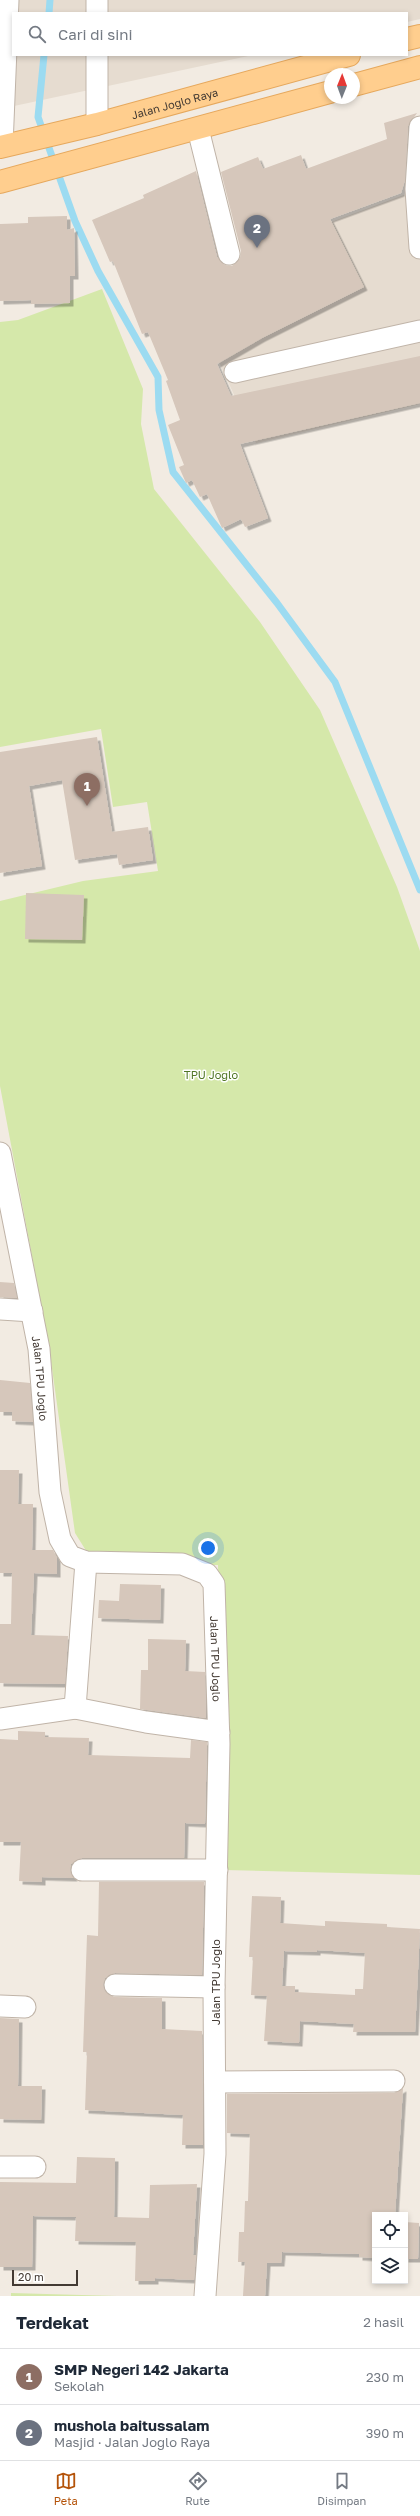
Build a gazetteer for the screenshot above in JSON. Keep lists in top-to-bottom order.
{
  "streets": {
    "main road": ["Jalan Joglo Raya"],
    "street": ["Jalan TPU Joglo"]
  },
  "parks": ["TPU Joglo"],
  "scale_bar": "20 m",
  "north": "top",
  "page": {
    "search": "Cari di sini",
    "pins": ["2", "1"],
    "scale": "20 m",
    "heading": ["Terdekat", "2 hasil"],
    "list": [
      {
        "mark": "1",
        "name": "SMP Negeri 142 Jakarta",
        "note": "Sekolah",
        "value": "230 m"
      },
      {
        "mark": "2",
        "name": "mushola baitussalam",
        "note": "Masjid · Jalan Joglo Raya",
        "value": "390 m"
      }
    ],
    "nav": ["Peta", "Rute", "Disimpan"]
  }
}
